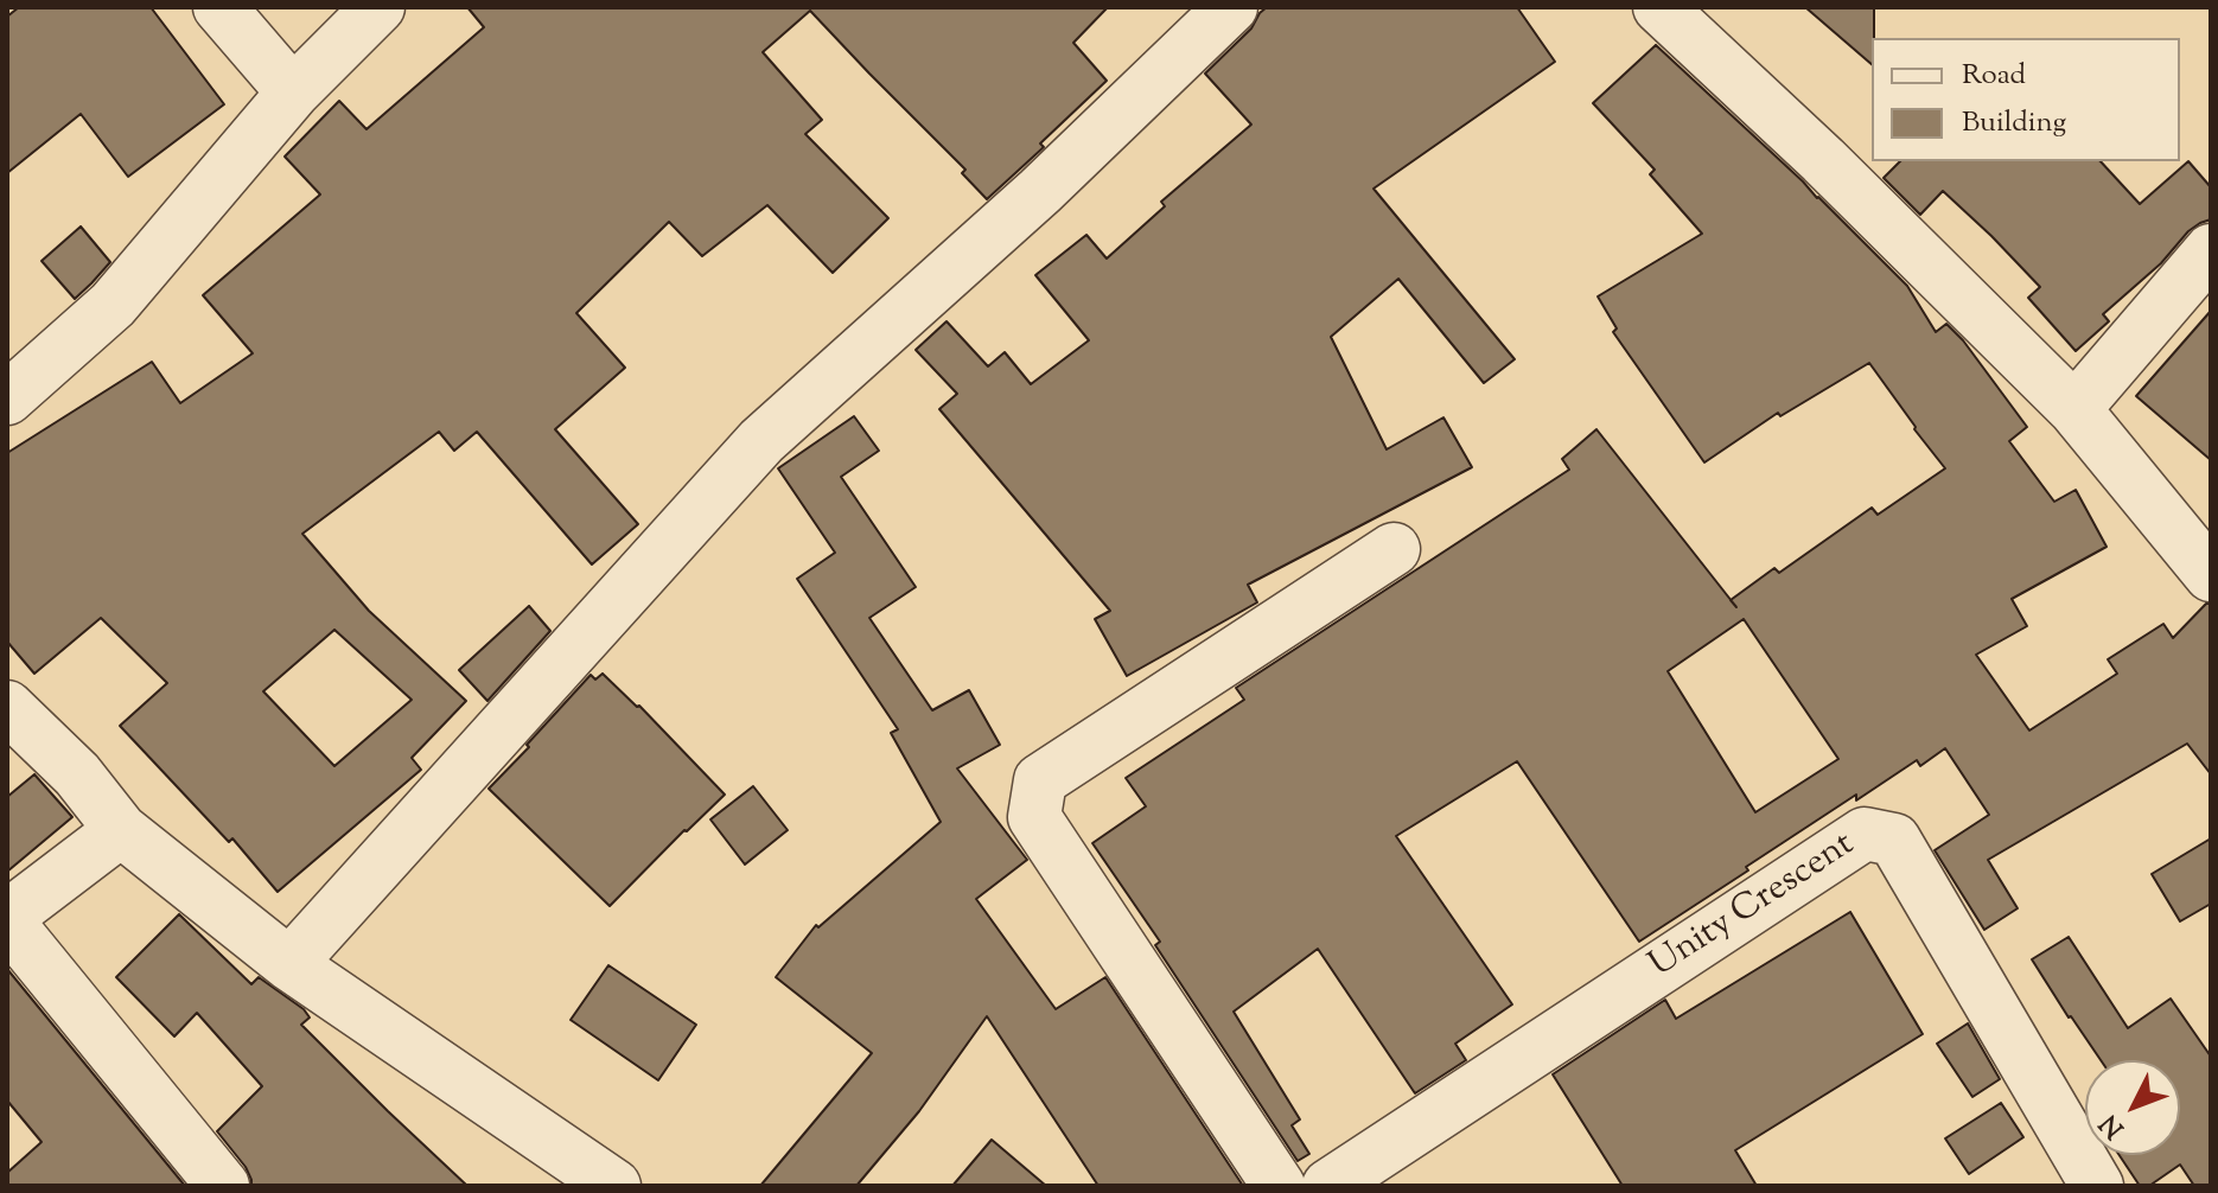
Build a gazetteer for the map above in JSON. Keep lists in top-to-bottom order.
{
  "streets": {
    "street": ["Unity Crescent"]
  },
  "legend": ["Road", "Building"],
  "north": "bottom left"
}
